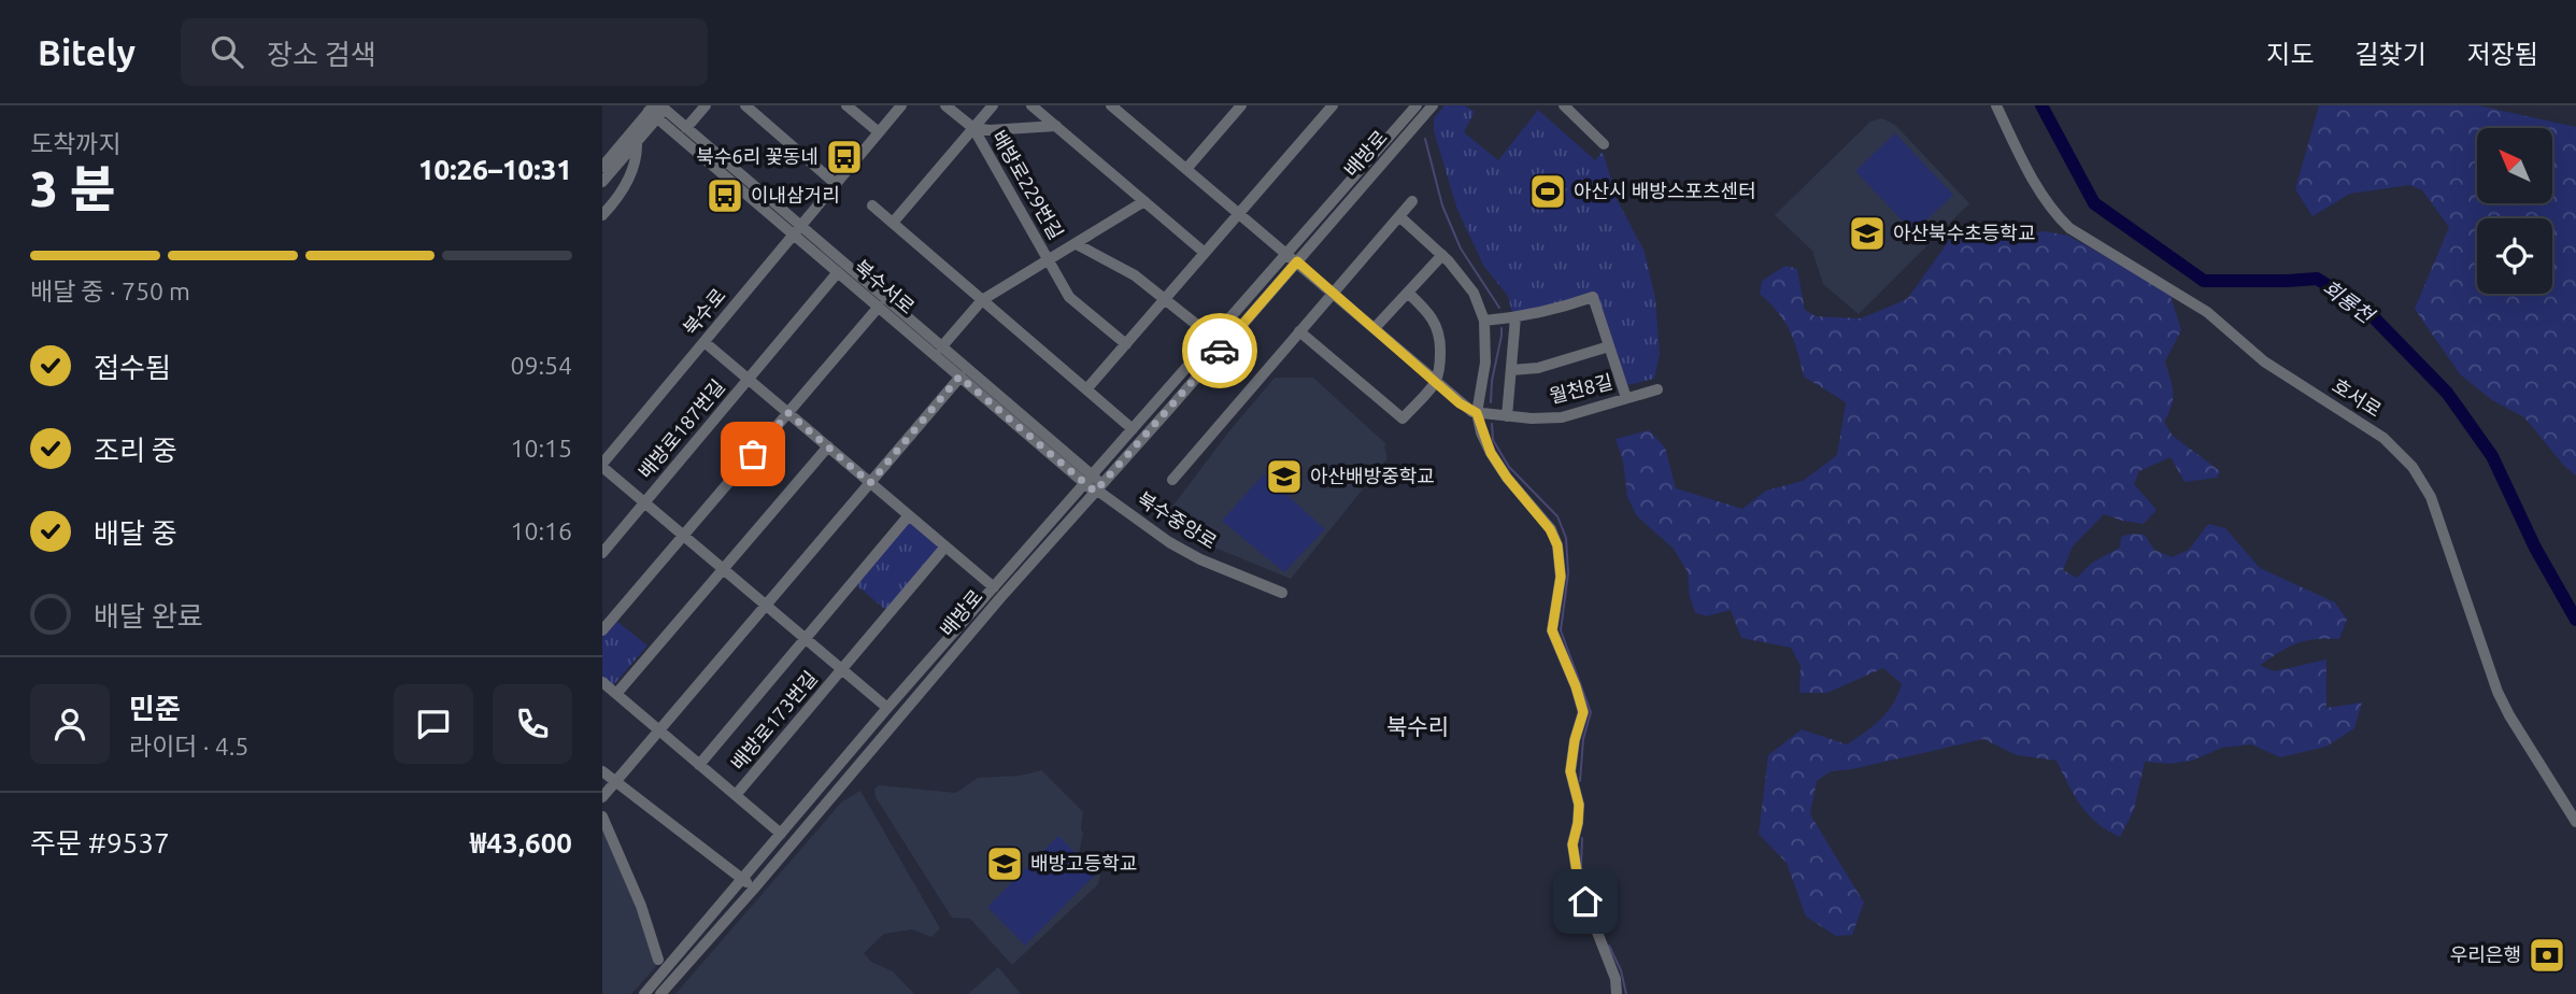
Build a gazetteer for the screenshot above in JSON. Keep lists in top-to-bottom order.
{
  "streets": {
    "street": [
      "배방로",
      "배방로229번길",
      "북수서로",
      "북수로",
      "월천8길",
      "호서로",
      "배방로187번길",
      "북수중앙로",
      "배방로173번길"
    ]
  },
  "crossings": [
    ["배방로", "배방로229번길"],
    ["배방로", "북수서로"],
    ["배방로", "배방로187번길"],
    ["배방로", "북수중앙로"],
    ["배방로", "배방로173번길"],
    ["배방로229번길", "북수서로"],
    ["북수서로", "북수로"],
    ["북수서로", "배방로187번길"],
    ["북수서로", "북수중앙로"],
    ["북수로", "배방로187번길"],
    ["배방로187번길", "배방로173번길"]
  ],
  "districts": ["북수리"],
  "water": ["회룡천"],
  "places": {
    "bus stop": ["북수6리 꽃동네", "이내삼거리"],
    "sports": ["아산시 배방스포츠센터"],
    "school or university": ["아산북수초등학교", "아산배방중학교", "배방고등학교"],
    "bank": ["우리은행"]
  },
  "north": "top left",
  "page": {
    "header": "Bitely",
    "search": "장소 검색",
    "nav": ["지도", "길찾기", "저장됨"],
    "heading": ["3 분", "도착까지", "10:26–10:31"],
    "panel": [
      "민준",
      "라이더 · 4.5",
      "주문 #9537",
      "₩43,600"
    ],
    "bar": "배달 중 · 750 m",
    "list": [
      ["접수됨", "09:54"],
      ["조리 중", "10:15"],
      ["배달 중", "10:16"],
      "배달 완료"
    ]
  }
}
